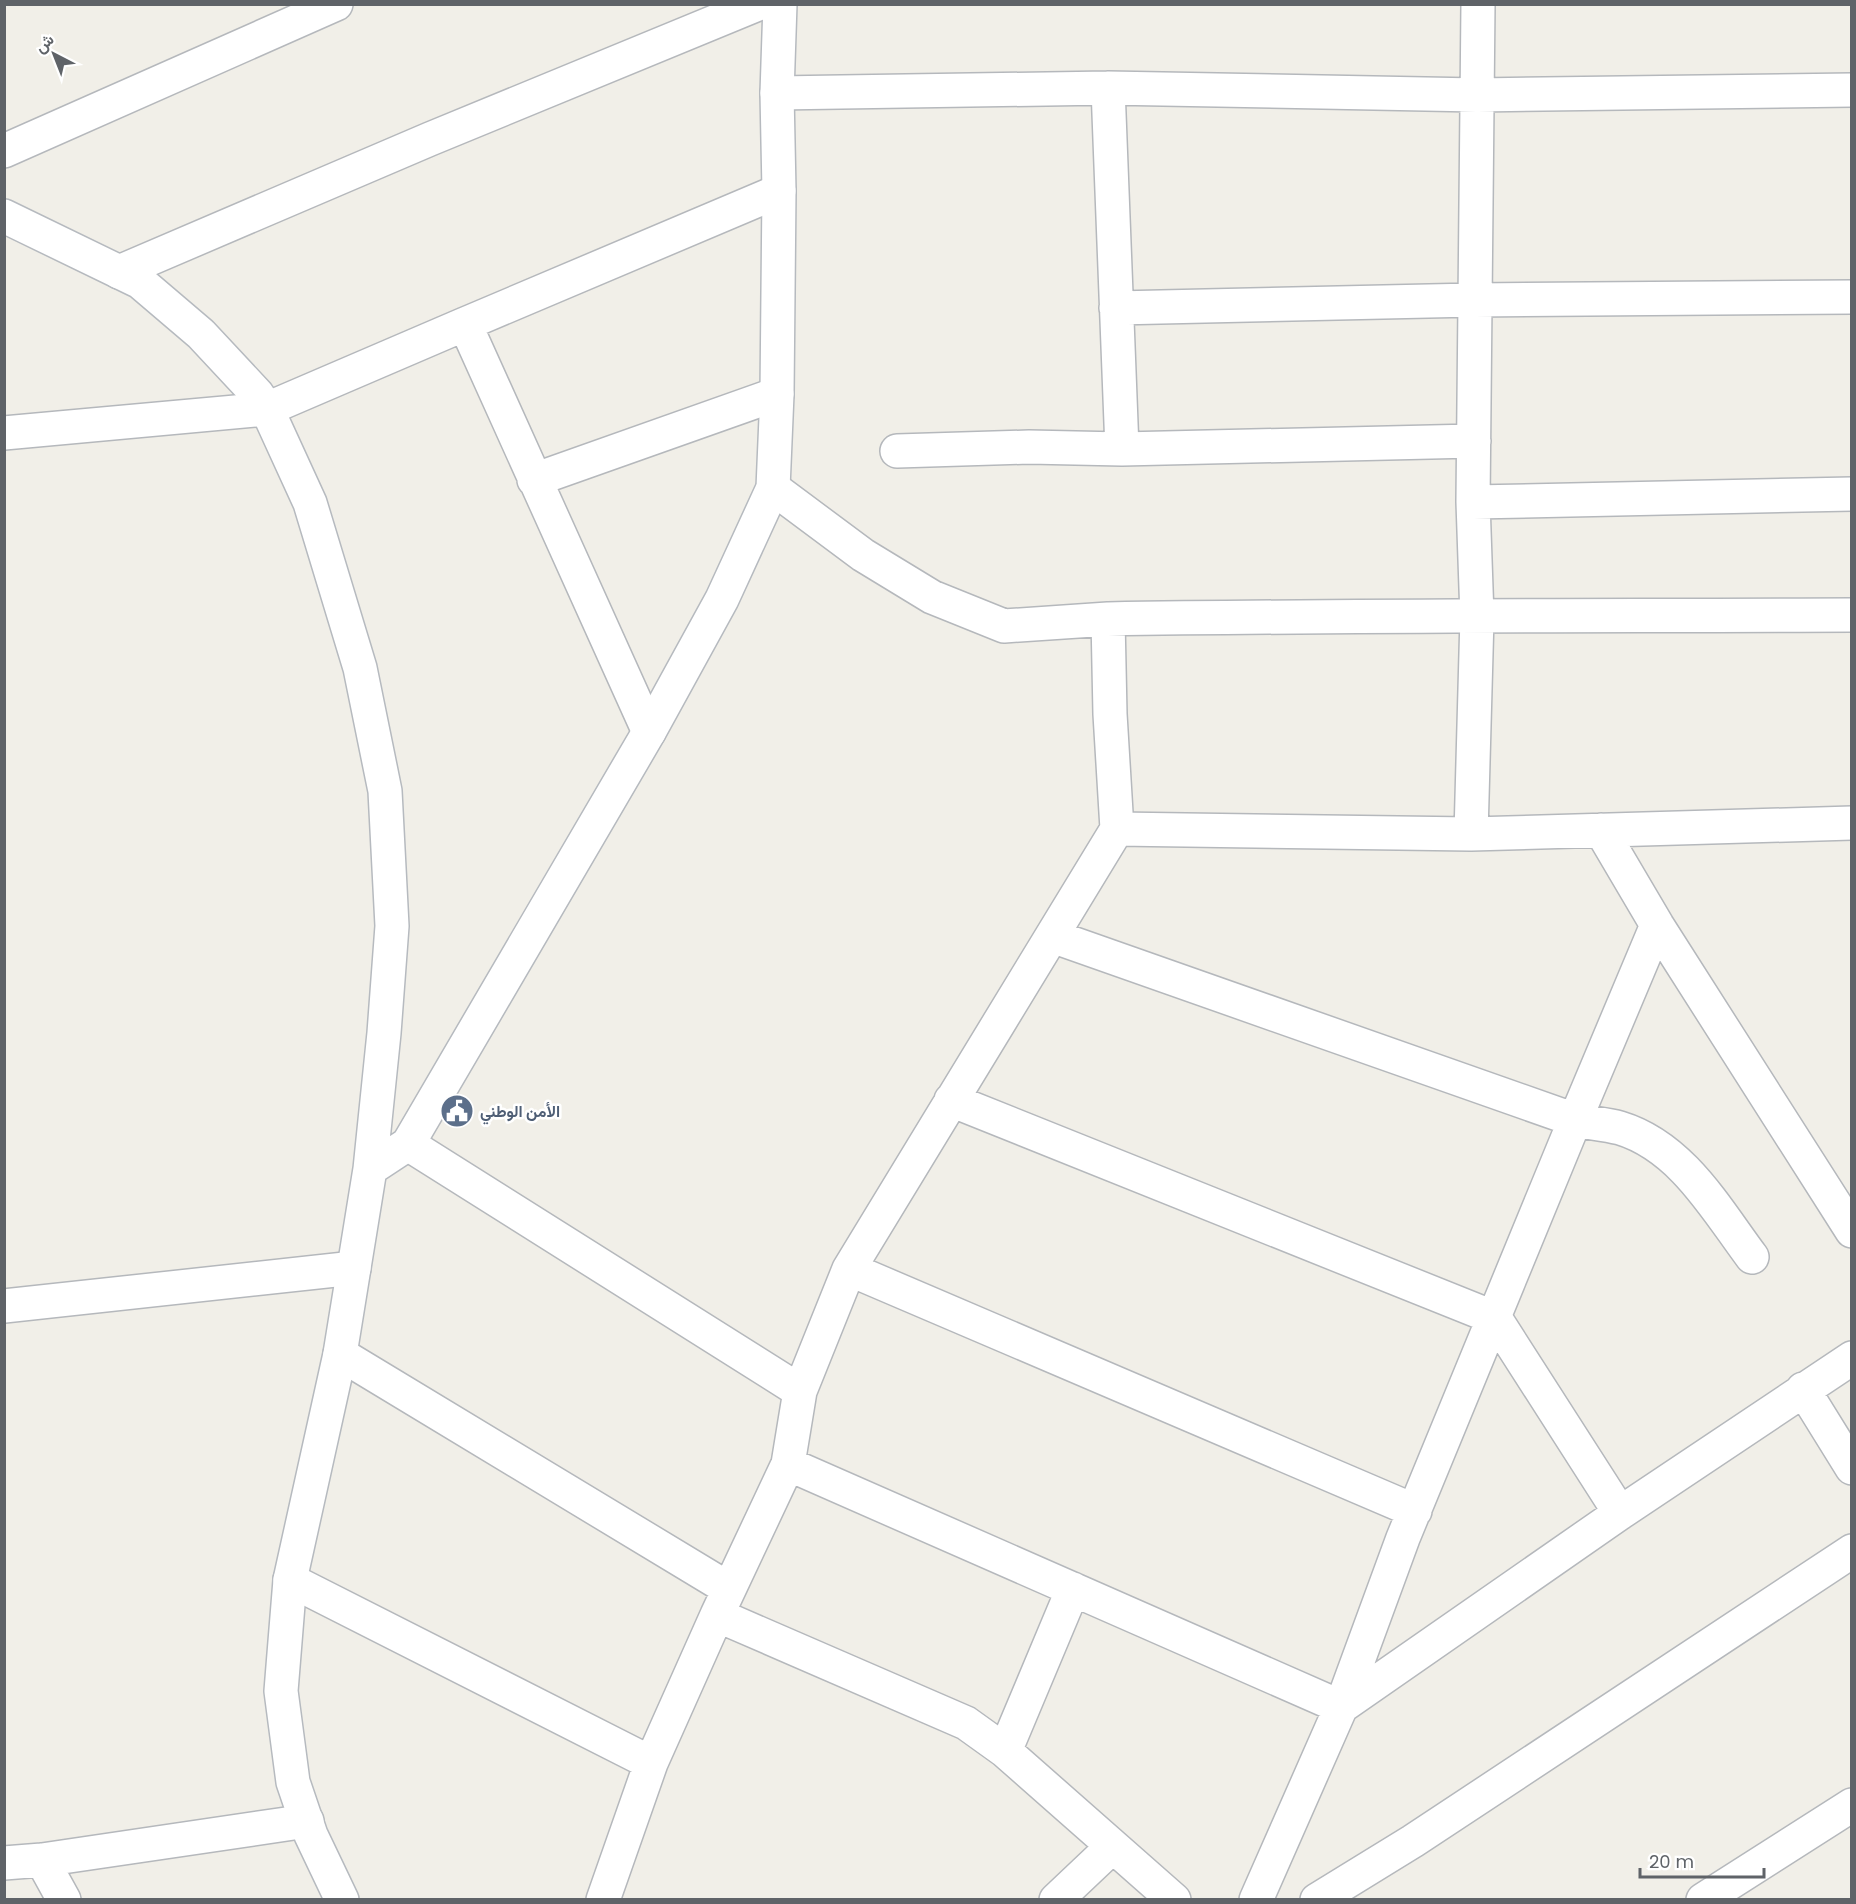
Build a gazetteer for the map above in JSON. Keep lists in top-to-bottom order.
{
  "places": {
    "public building": ["الأمن الوطني"]
  },
  "scale_bar": "20 m",
  "north": "top left"
}
